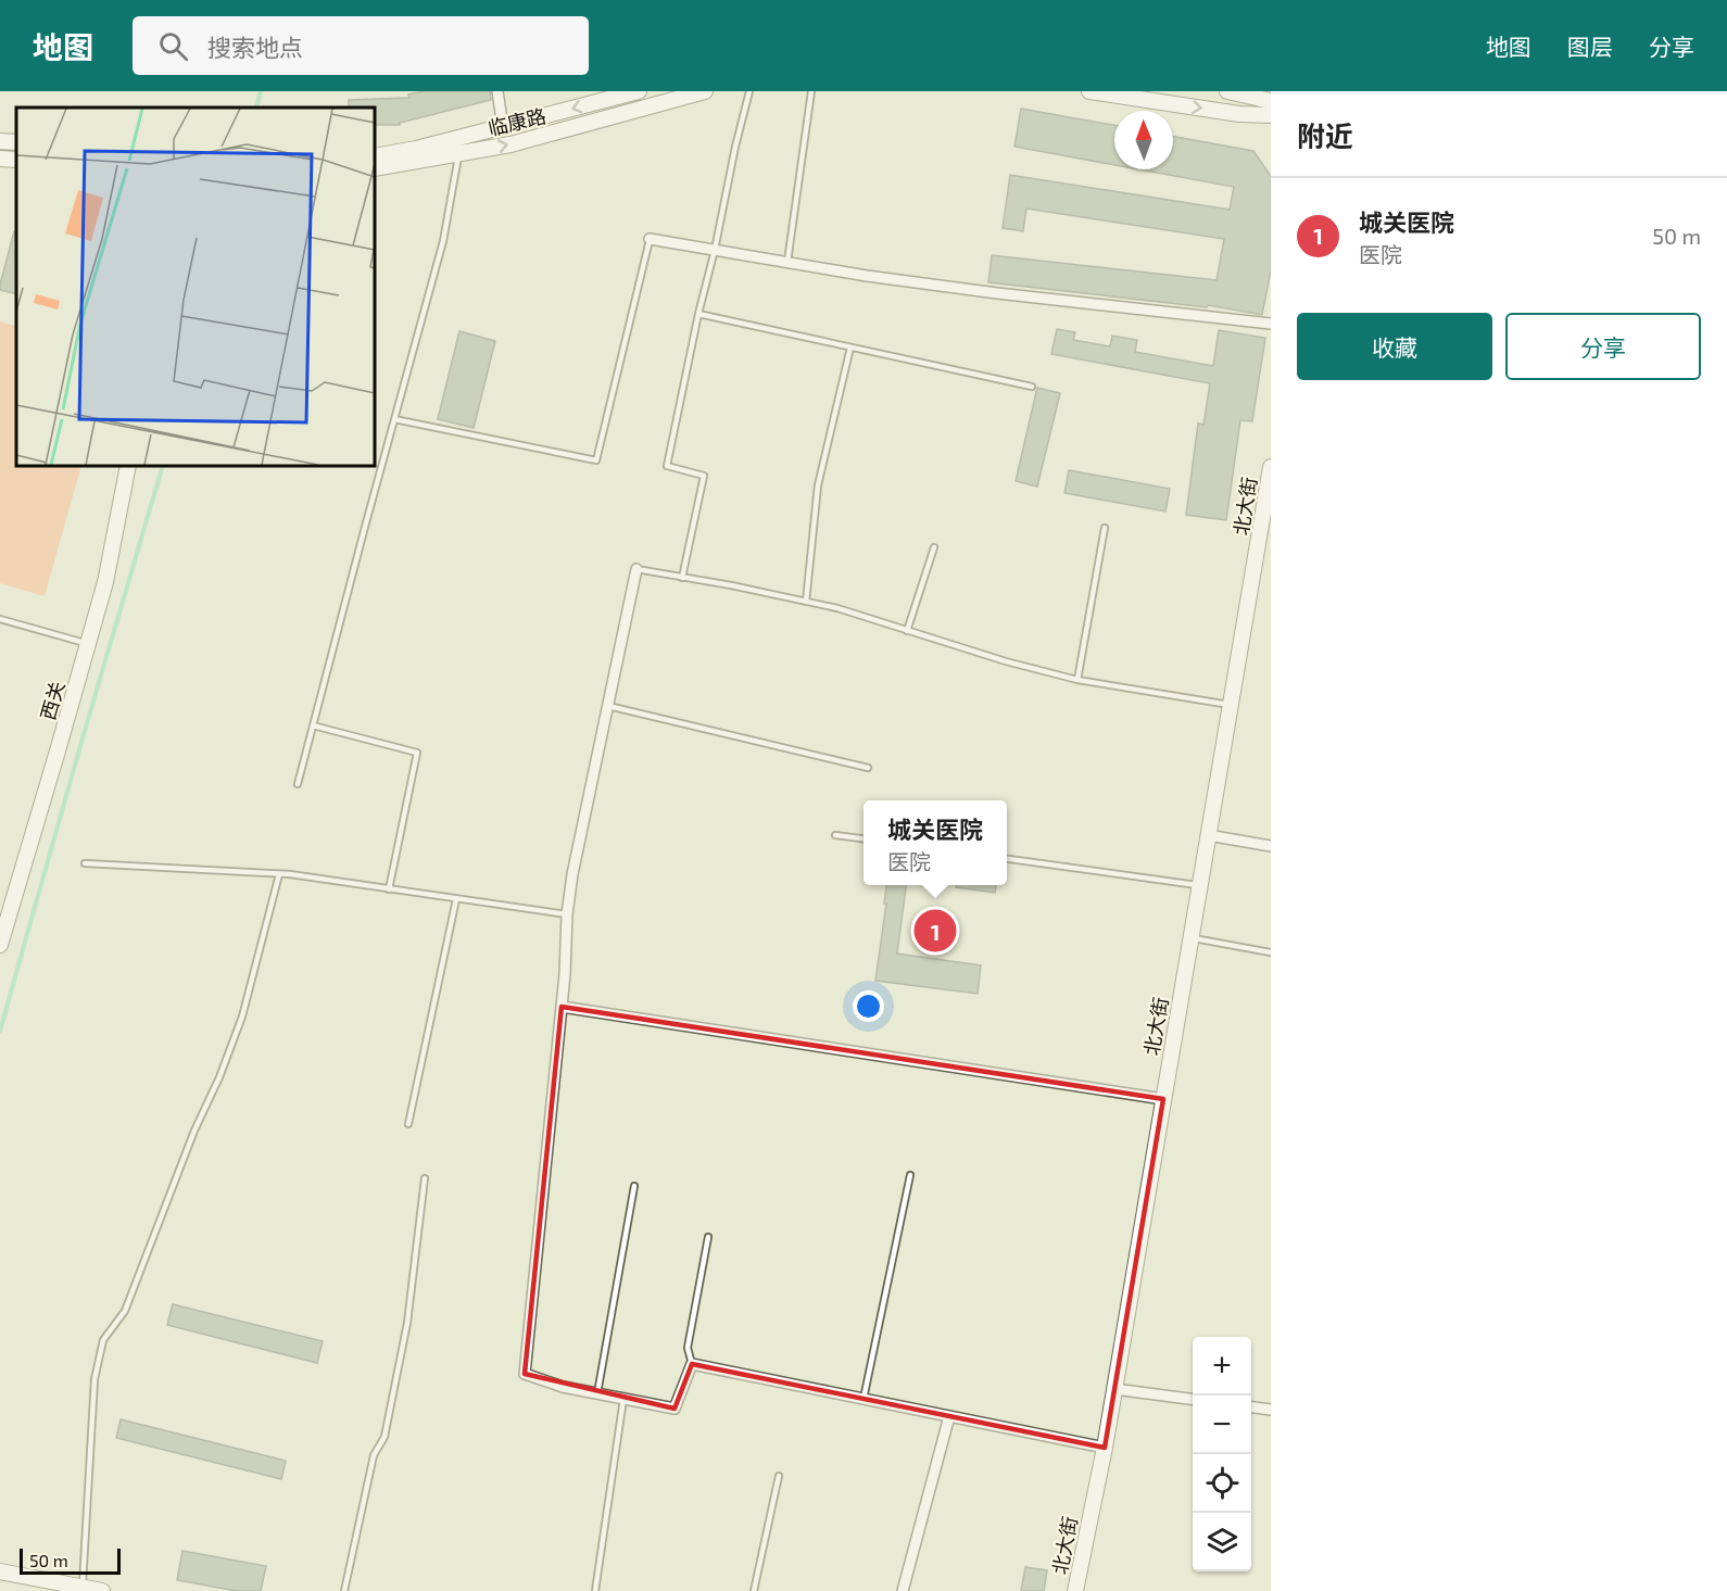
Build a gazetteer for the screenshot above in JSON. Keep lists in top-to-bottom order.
{
  "streets": {
    "main road": ["临康路", "北大街", "西关"]
  },
  "scale_bar": "50 m",
  "north": "top",
  "page": {
    "header": "地图",
    "search": "搜索地点",
    "nav": ["地图", "图层", "分享"],
    "heading": "附近",
    "list": [
      {
        "mark": "1",
        "name": "城关医院",
        "note": "医院",
        "value": "50 m"
      }
    ],
    "buttons": ["收藏", "分享"],
    "popup": ["城关医院", "医院"],
    "pins": "1",
    "map_buttons": ["+", "−"],
    "scale": "50 m"
  }
}
